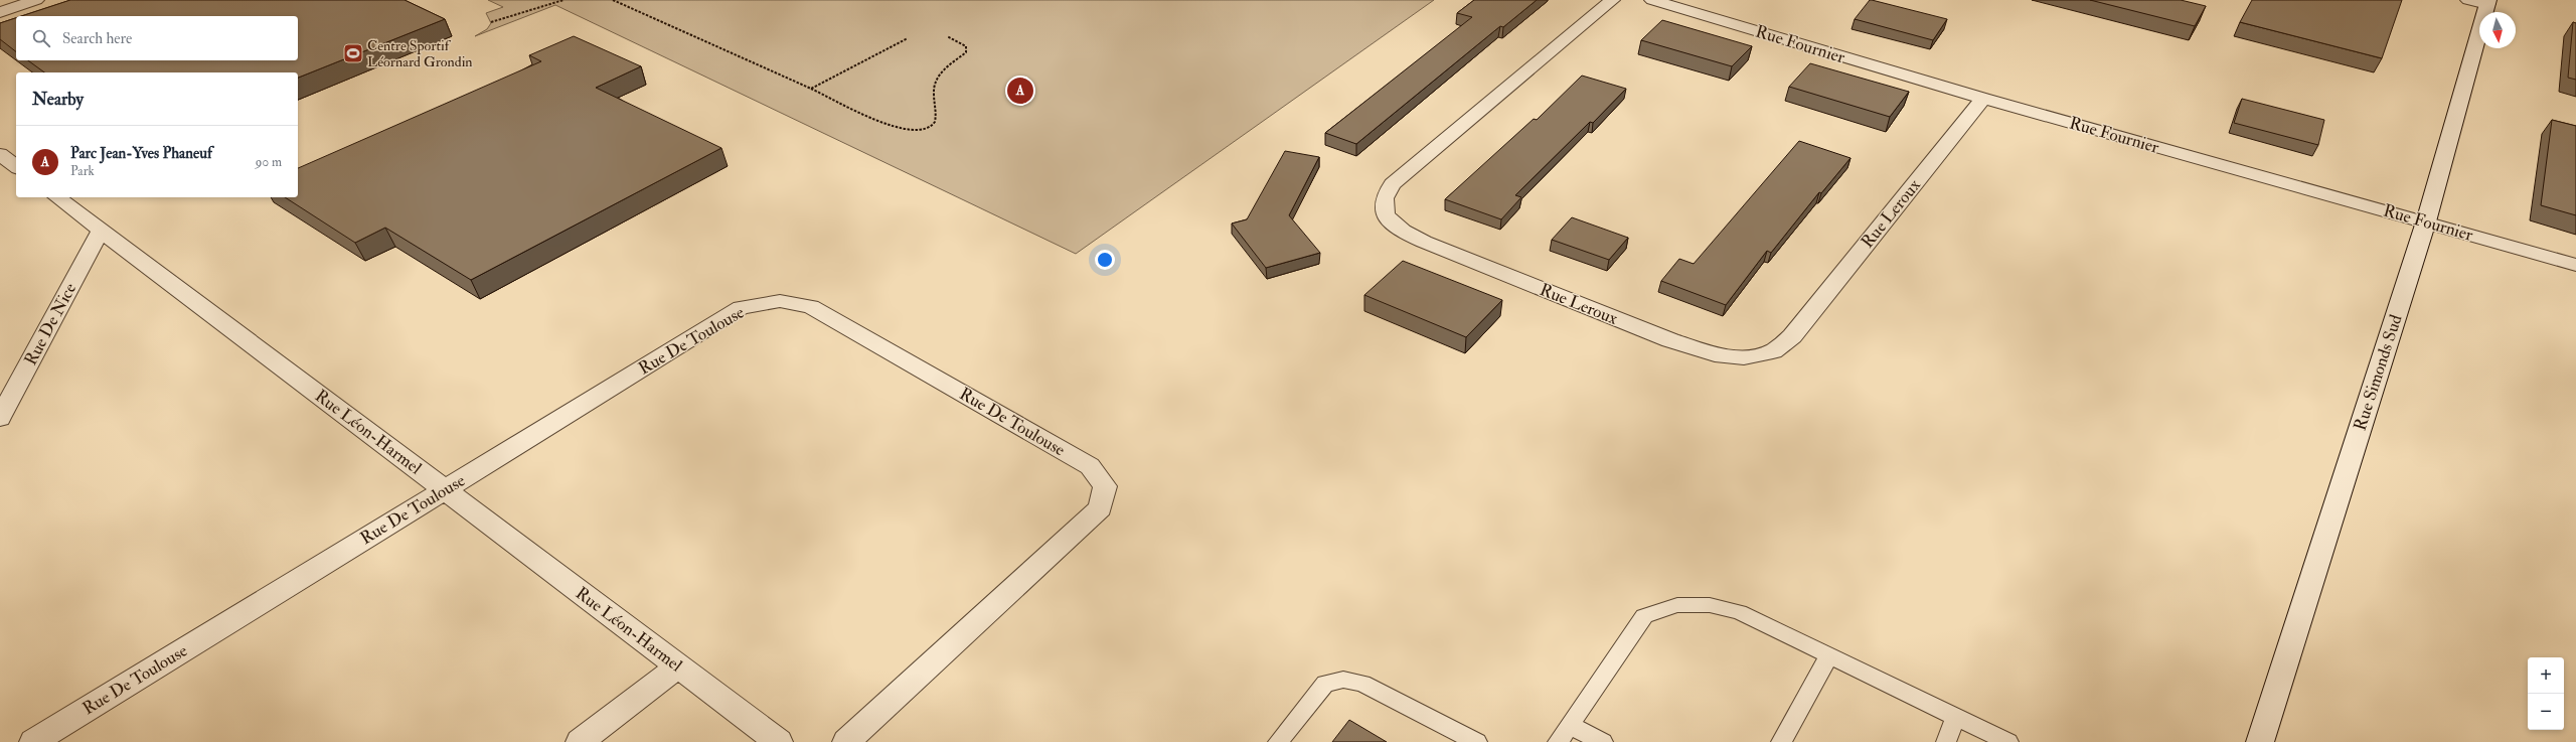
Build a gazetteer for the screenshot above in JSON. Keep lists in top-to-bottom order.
{
  "streets": {
    "street": [
      "Rue Fournier",
      "Rue Leroux",
      "Rue De Nice",
      "Rue De Toulouse",
      "Rue Simonds Sud",
      "Rue Léon-Harmel"
    ]
  },
  "crossings": [
    ["Rue Fournier", "Rue Leroux"],
    ["Rue Fournier", "Rue Simonds Sud"],
    ["Rue De Nice", "Rue Léon-Harmel"],
    ["Rue De Toulouse", "Rue Léon-Harmel"]
  ],
  "places": {
    "sports": ["Centre Sportif Léornard Grondin"]
  },
  "north": "bottom",
  "page": {
    "search": "Search here",
    "heading": "Nearby",
    "pins": "A",
    "list": [
      {
        "mark": "A",
        "name": "Parc Jean-Yves Phaneuf",
        "note": "Park",
        "value": "90 m"
      }
    ],
    "map_buttons": ["+", "−"]
  }
}
